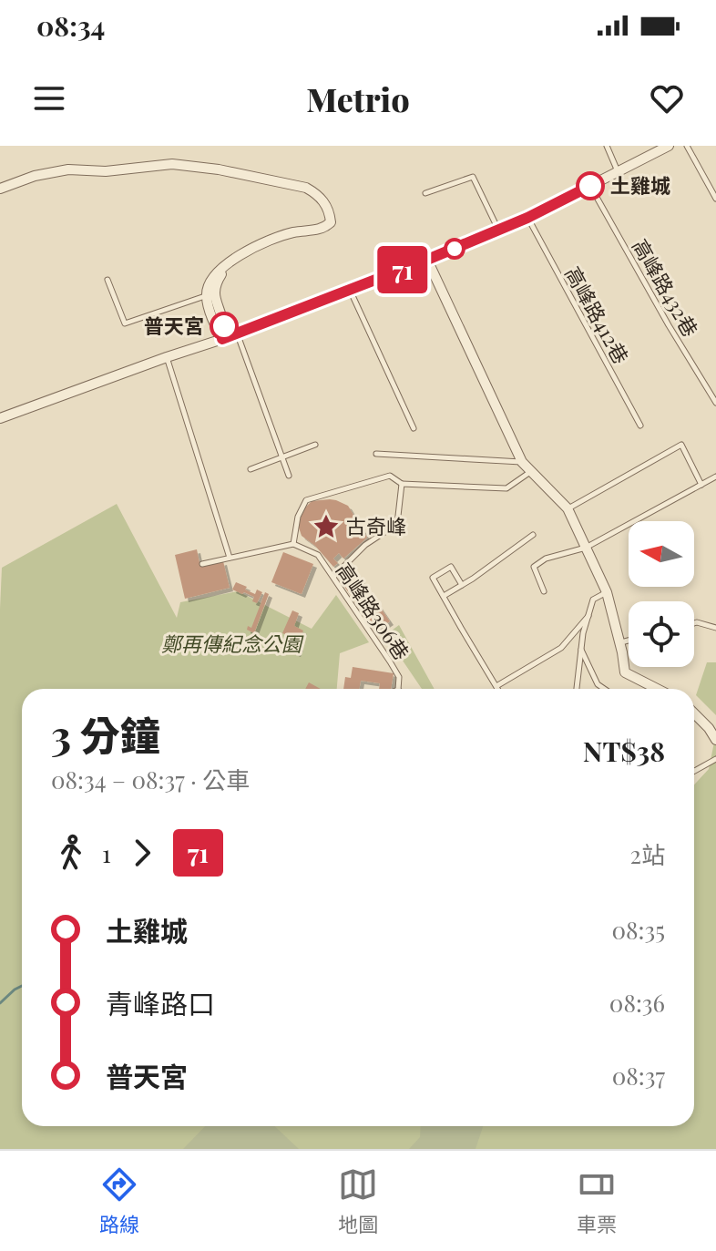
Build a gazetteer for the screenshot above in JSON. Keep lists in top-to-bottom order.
{
  "streets": {
    "lane": ["高峰路432巷", "高峰路412巷", "高峰路306巷"]
  },
  "parks": ["鄭再傳紀念公園"],
  "places": {
    "other": ["土雞城", "普天宮"],
    "place": ["古奇峰"]
  },
  "lines": ["bus line 71"],
  "north": "left",
  "page": {
    "status": "08:34",
    "header": "Metrio",
    "on_map": "71",
    "heading": ["3 分鐘", "08:34 – 08:37 · 公車", "NT$38"],
    "legs": ["1", "71", "2站"],
    "list": [
      {
        "name": "土雞城",
        "value": "08:35"
      },
      {
        "name": "青峰路口",
        "value": "08:36"
      },
      {
        "name": "普天宮",
        "value": "08:37"
      }
    ],
    "tabs": ["路線", "地圖", "車票"]
  }
}
